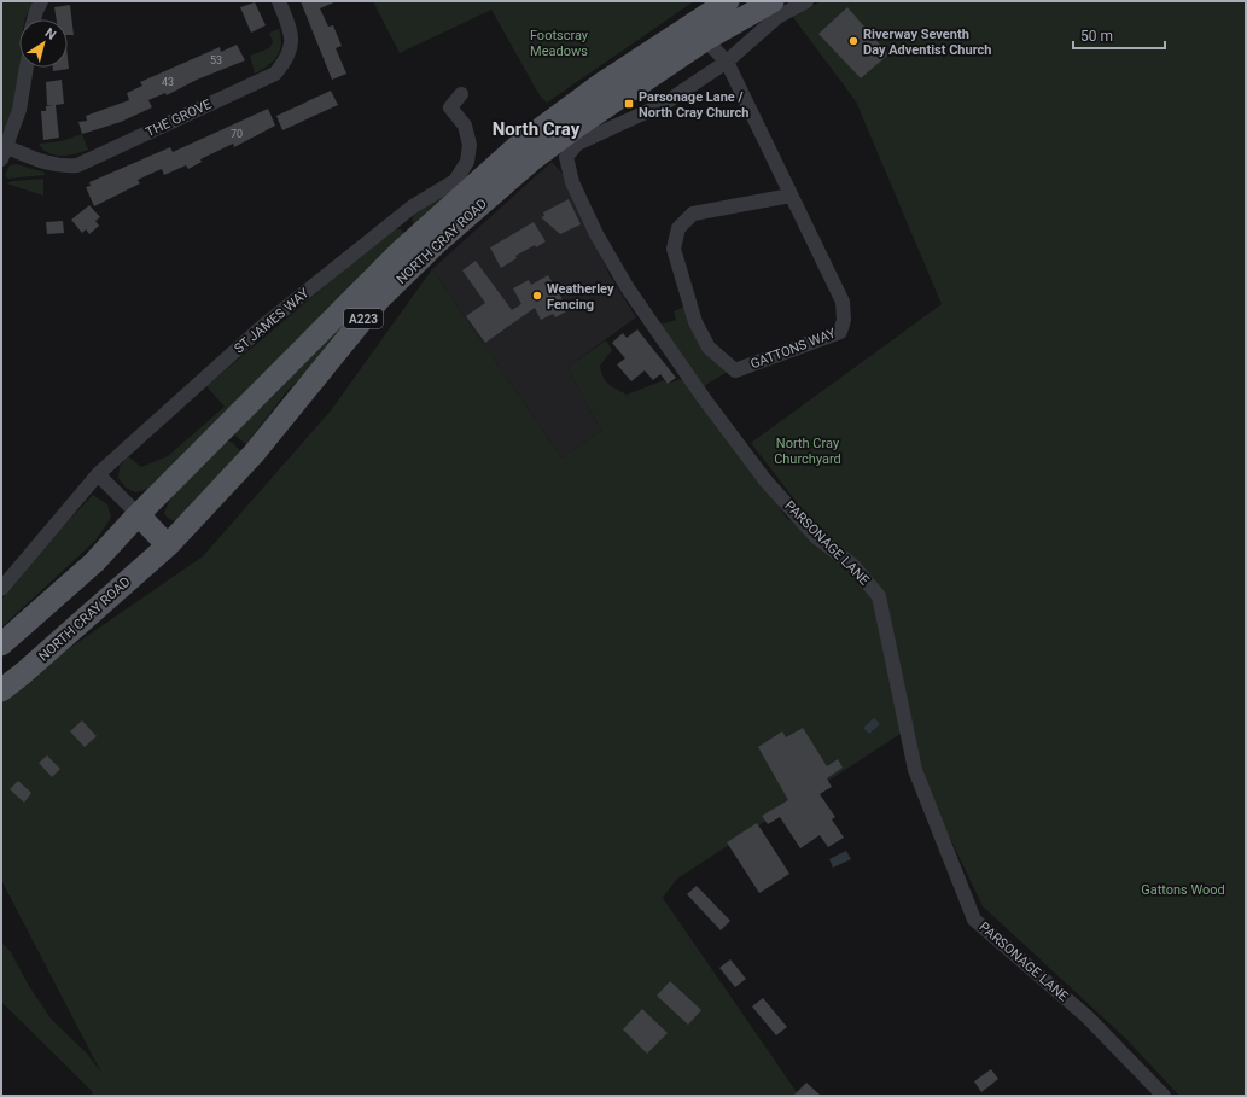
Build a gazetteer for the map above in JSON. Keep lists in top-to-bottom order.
{
  "streets": {
    "main road": ["NORTH CRAY ROAD", "A223"],
    "street": [
      "THE GROVE",
      "ST JAMES WAY",
      "GATTONS WAY",
      "PARSONAGE LANE"
    ]
  },
  "crossings": [
    ["NORTH CRAY ROAD", "GATTONS WAY"],
    ["GATTONS WAY", "PARSONAGE LANE"]
  ],
  "districts": ["North Cray"],
  "parks": ["Footscray Meadows", "North Cray Churchyard", "Gattons Wood"],
  "places": {
    "other": ["Riverway Seventh Day Adventist Church", "Weatherley Fencing"],
    "transit": ["Parsonage Lane / North Cray Church"]
  },
  "house_numbers": ["53", "43", "70"],
  "scale_bar": "50 m",
  "north": "top right"
}
